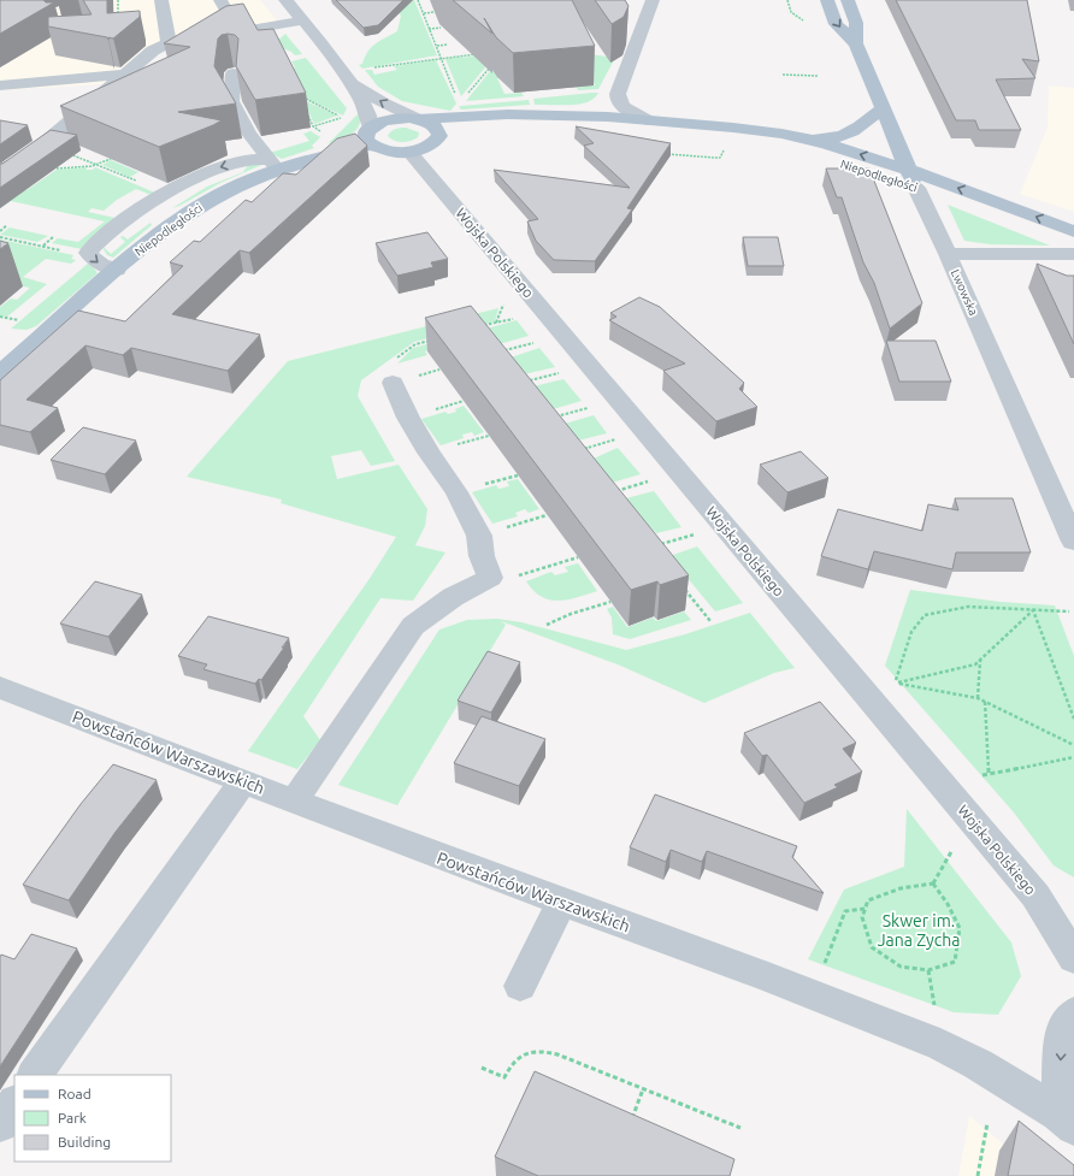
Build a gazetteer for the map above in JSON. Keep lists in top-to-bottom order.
{
  "streets": {
    "main road": ["Niepodległości", "Lwowska"],
    "street": ["Wojska Polskiego", "Powstańców Warszawskich"]
  },
  "crossings": [
    ["Niepodległości", "Wojska Polskiego"],
    ["Niepodległości", "Lwowska"]
  ],
  "parks": ["Skwer im. Jana Zycha"],
  "legend": ["Road", "Park", "Building"]
}
